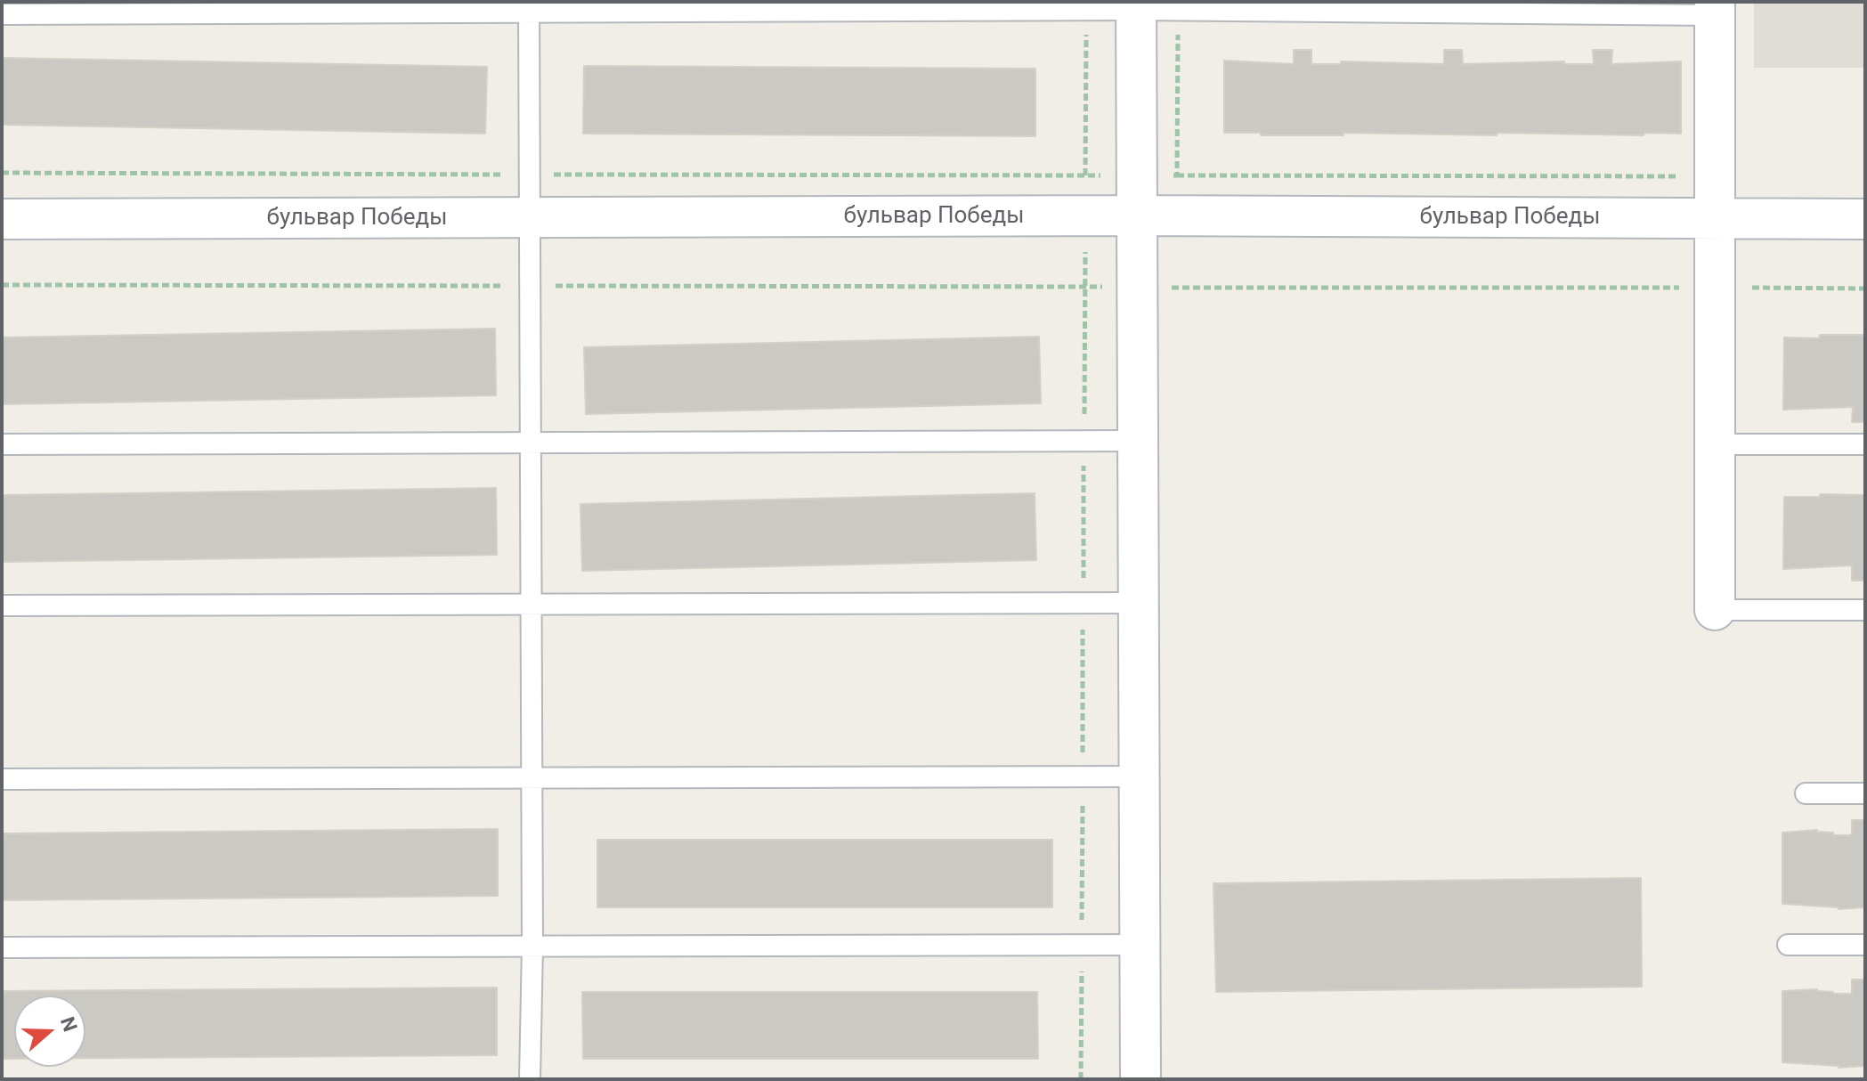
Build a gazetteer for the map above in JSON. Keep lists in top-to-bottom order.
{
  "streets": {
    "street": ["бульвар Победы"]
  },
  "north": "right"
}
